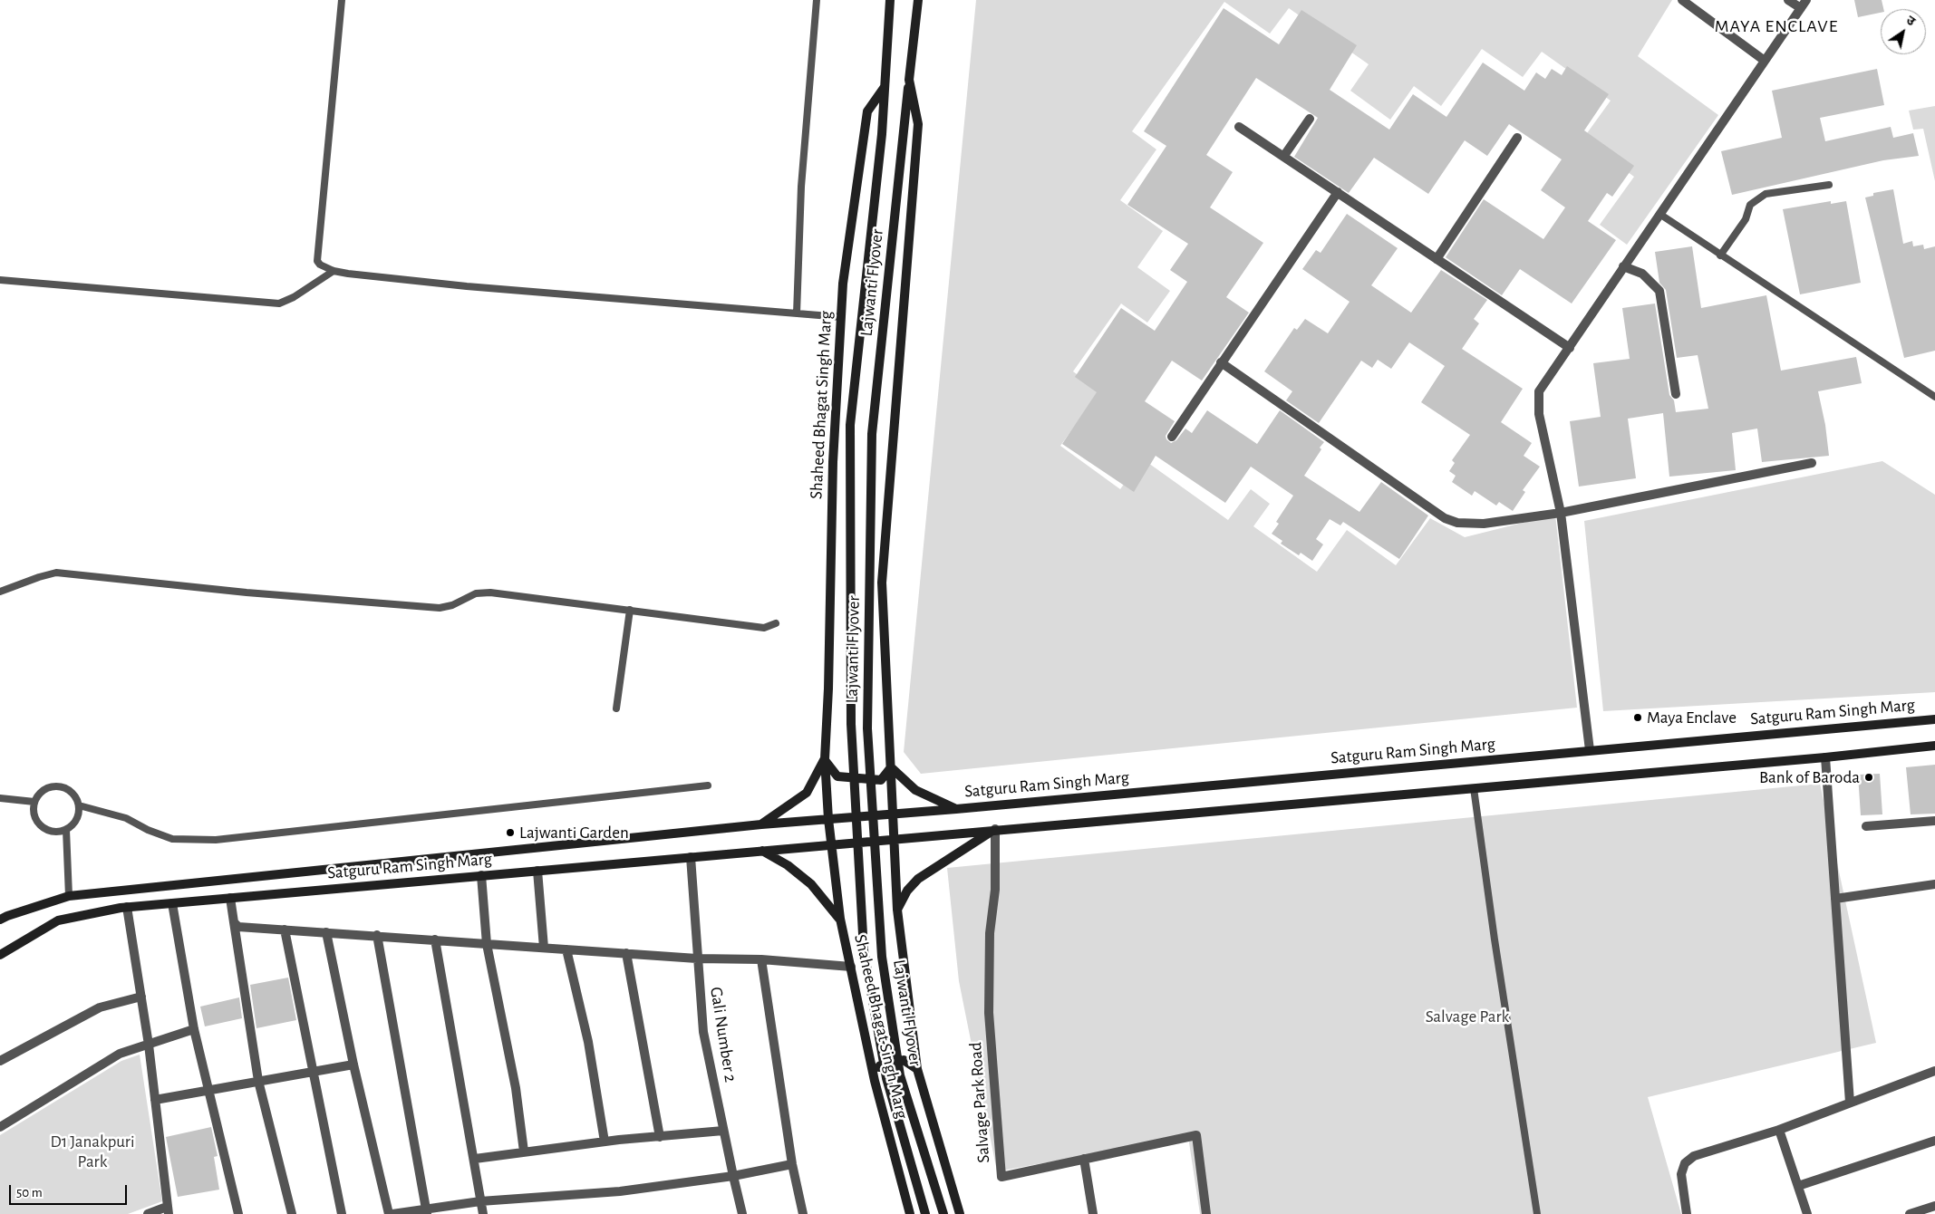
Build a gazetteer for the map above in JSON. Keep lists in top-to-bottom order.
{
  "streets": {
    "main road": ["Lajwanti Flyover", "Shaheed Bhagat Singh Marg", "Satguru Ram Singh Marg"],
    "street": ["Gali Number 2", "Salvage Park Road"]
  },
  "crossings": [
    ["Lajwanti Flyover", "Shaheed Bhagat Singh Marg"],
    ["Shaheed Bhagat Singh Marg", "Satguru Ram Singh Marg"],
    ["Satguru Ram Singh Marg", "Gali Number 2"]
  ],
  "districts": ["MAYA ENCLAVE"],
  "parks": ["Salvage Park", "D1 Janakpuri Park"],
  "places": ["Maya Enclave", "Bank of Baroda", "Lajwanti Garden"],
  "scale_bar": "50 m",
  "north": "top right"
}
